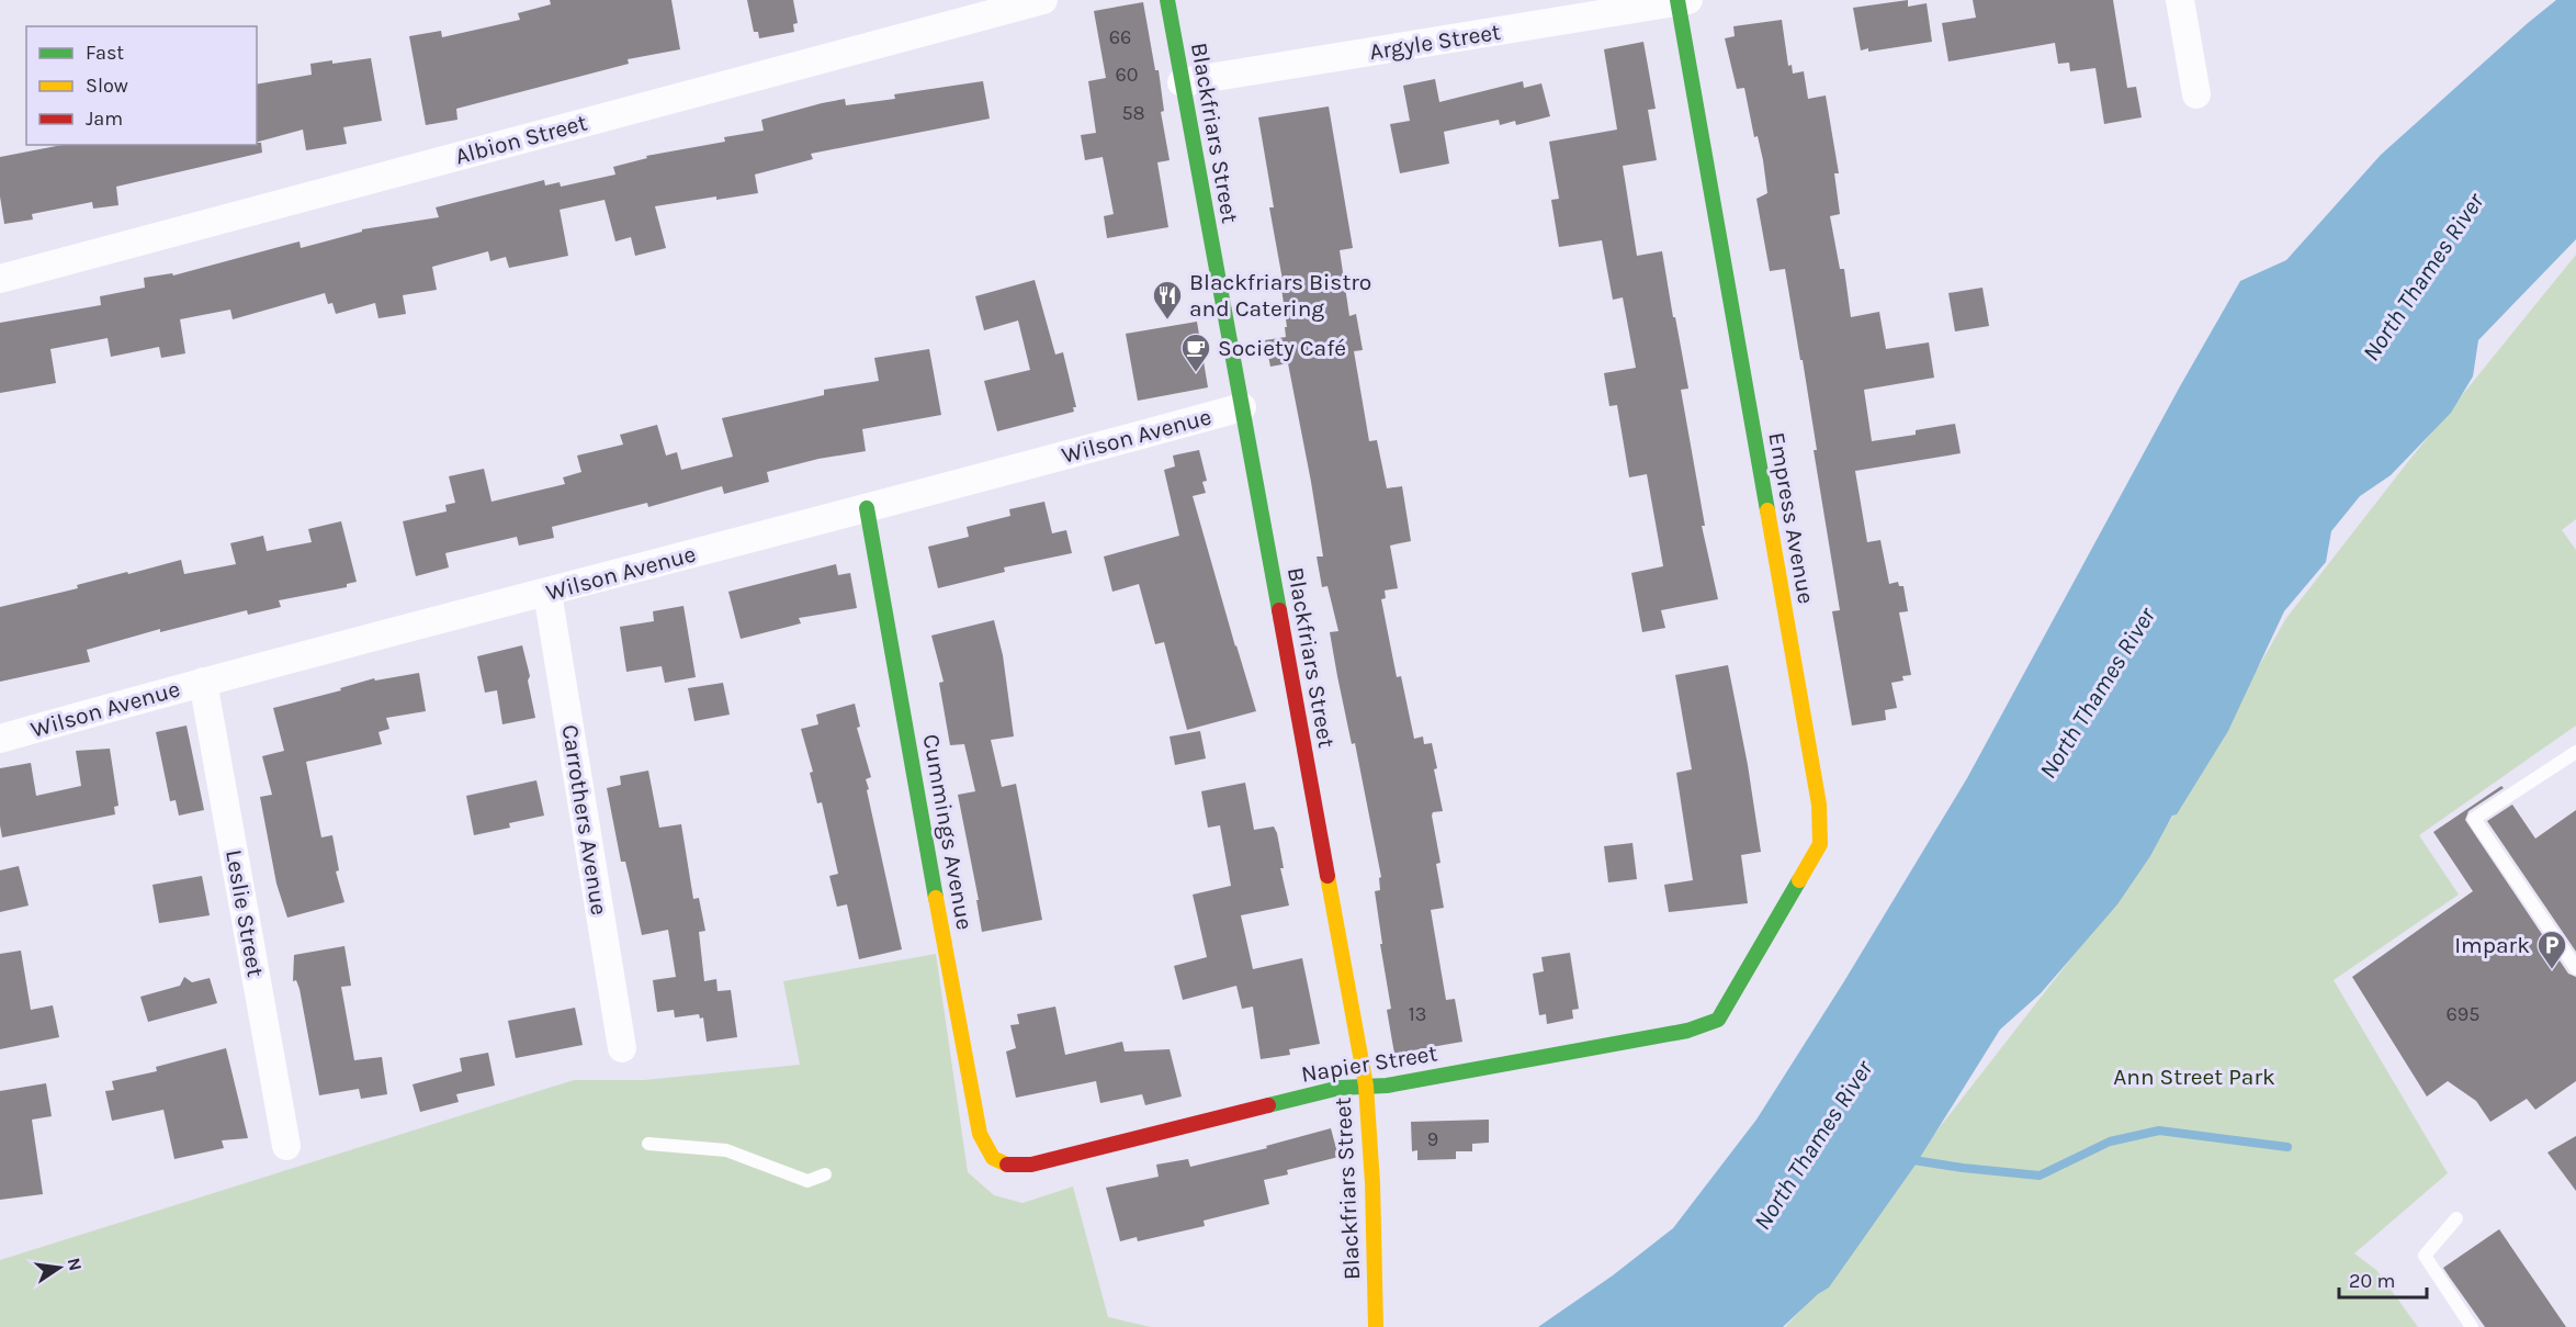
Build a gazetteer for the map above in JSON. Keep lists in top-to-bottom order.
{
  "streets": {
    "street": [
      "Argyle Street",
      "Blackfriars Street",
      "Albion Street",
      "Wilson Avenue",
      "Empress Avenue",
      "Carrothers Avenue",
      "Cummings Avenue",
      "Leslie Street",
      "Napier Street"
    ]
  },
  "crossings": [
    ["Argyle Street", "Blackfriars Street"],
    ["Argyle Street", "Empress Avenue"],
    ["Blackfriars Street", "Wilson Avenue"],
    ["Blackfriars Street", "Napier Street"],
    ["Wilson Avenue", "Carrothers Avenue"],
    ["Wilson Avenue", "Cummings Avenue"],
    ["Wilson Avenue", "Leslie Street"],
    ["Empress Avenue", "Napier Street"],
    ["Cummings Avenue", "Napier Street"]
  ],
  "water": ["North Thames River"],
  "parks": ["Ann Street Park"],
  "places": {
    "restaurant": ["Blackfriars Bistro and Catering"],
    "cafe": ["Society Café"],
    "parking": ["Impark"]
  },
  "house_numbers": [
    "66",
    "60",
    "58",
    "13",
    "695",
    "9"
  ],
  "legend": ["Fast", "Slow", "Jam"],
  "scale_bar": "20 m",
  "north": "right"
}
